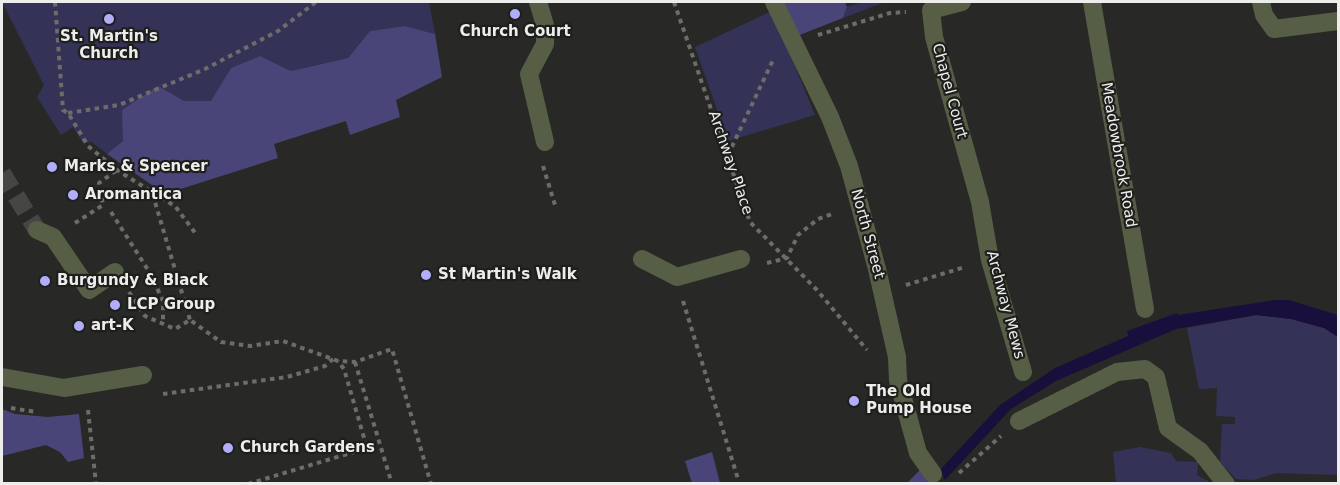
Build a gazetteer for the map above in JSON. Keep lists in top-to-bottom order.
{
  "streets": {
    "street": [
      "Chapel Court",
      "Meadowbrook Road",
      "North Street",
      "Archway Mews"
    ],
    "path": ["Archway Place"]
  },
  "crossings": [
    ["Chapel Court", "Archway Mews"],
    ["Archway Place", "North Street"]
  ],
  "places": [
    "Church Court",
    "St. Martin's Church",
    "Marks & Spencer",
    "Aromantica",
    "St Martin's Walk",
    "Burgundy & Black",
    "LCP Group",
    "art-K",
    "The Old Pump House",
    "Church Gardens"
  ]
}
